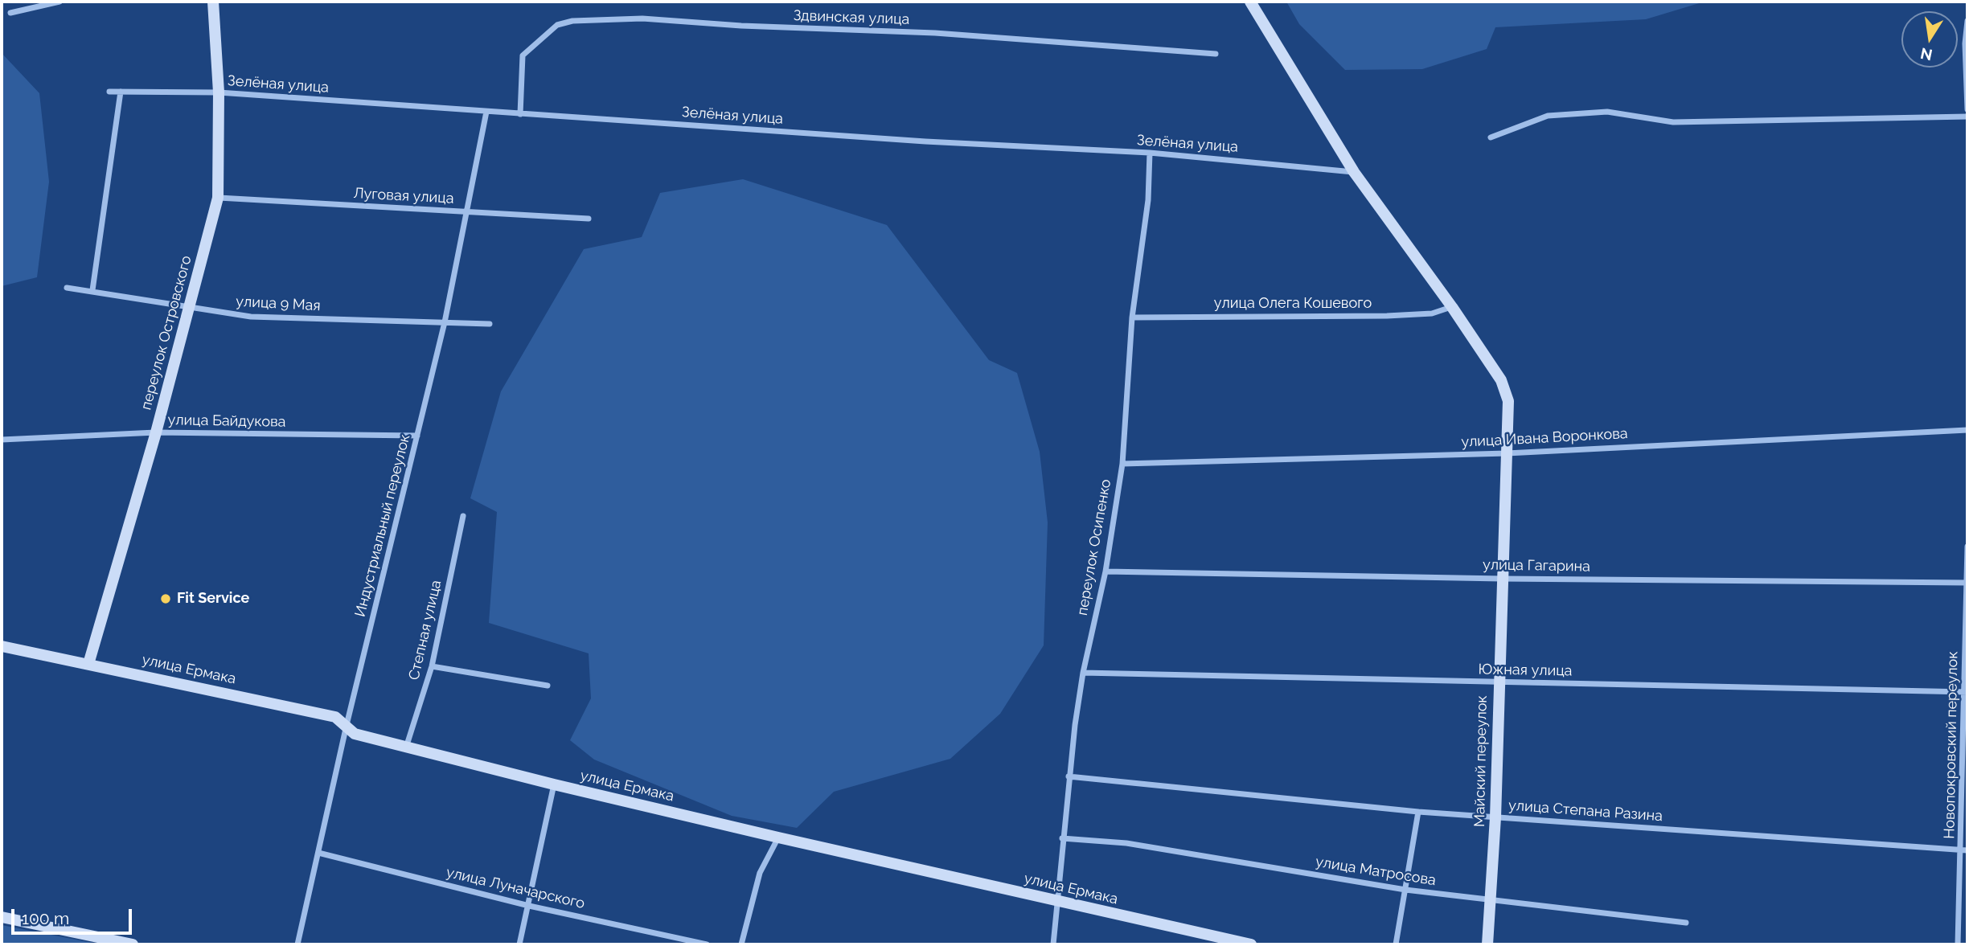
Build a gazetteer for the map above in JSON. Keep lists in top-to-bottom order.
{
  "streets": {
    "street": [
      "Здвинская улица",
      "Зелёная улица",
      "Луговая улица",
      "улица 9 Мая",
      "улица Олега Кошевого",
      "переулок Островского",
      "улица Байдукова",
      "улица Ивана Воронкова",
      "Индустриальный переулок",
      "переулок Осипенко",
      "улица Гагарина",
      "Степная улица",
      "улица Ермака",
      "Южная улица",
      "Новопокровский переулок",
      "Майский переулок",
      "улица Степана Разина",
      "улица Матросова",
      "улица Луначарского"
    ]
  },
  "crossings": [
    ["Здвинская улица", "Зелёная улица"],
    ["Зелёная улица", "переулок Островского"],
    ["Зелёная улица", "Индустриальный переулок"],
    ["Зелёная улица", "переулок Осипенко"],
    ["Зелёная улица", "Майский переулок"],
    ["Луговая улица", "переулок Островского"],
    ["Луговая улица", "Индустриальный переулок"],
    ["улица 9 Мая", "переулок Островского"],
    ["улица 9 Мая", "Индустриальный переулок"],
    ["улица Олега Кошевого", "переулок Осипенко"],
    ["улица Олега Кошевого", "Майский переулок"],
    ["переулок Островского", "улица Байдукова"],
    ["переулок Островского", "улица Ермака"],
    ["улица Байдукова", "Индустриальный переулок"],
    ["улица Ивана Воронкова", "переулок Осипенко"],
    ["улица Ивана Воронкова", "Майский переулок"],
    ["Индустриальный переулок", "улица Ермака"],
    ["Индустриальный переулок", "улица Луначарского"],
    ["переулок Осипенко", "улица Гагарина"],
    ["переулок Осипенко", "улица Ермака"],
    ["переулок Осипенко", "Южная улица"],
    ["переулок Осипенко", "улица Степана Разина"],
    ["переулок Осипенко", "улица Матросова"],
    ["улица Гагарина", "Новопокровский переулок"],
    ["улица Гагарина", "Майский переулок"],
    ["Степная улица", "улица Ермака"],
    ["Южная улица", "Новопокровский переулок"],
    ["Южная улица", "Майский переулок"],
    ["Новопокровский переулок", "улица Степана Разина"],
    ["Майский переулок", "улица Степана Разина"],
    ["Майский переулок", "улица Матросова"]
  ],
  "places": ["Fit Service"],
  "scale_bar": "100 m",
  "north": "bottom"
}
